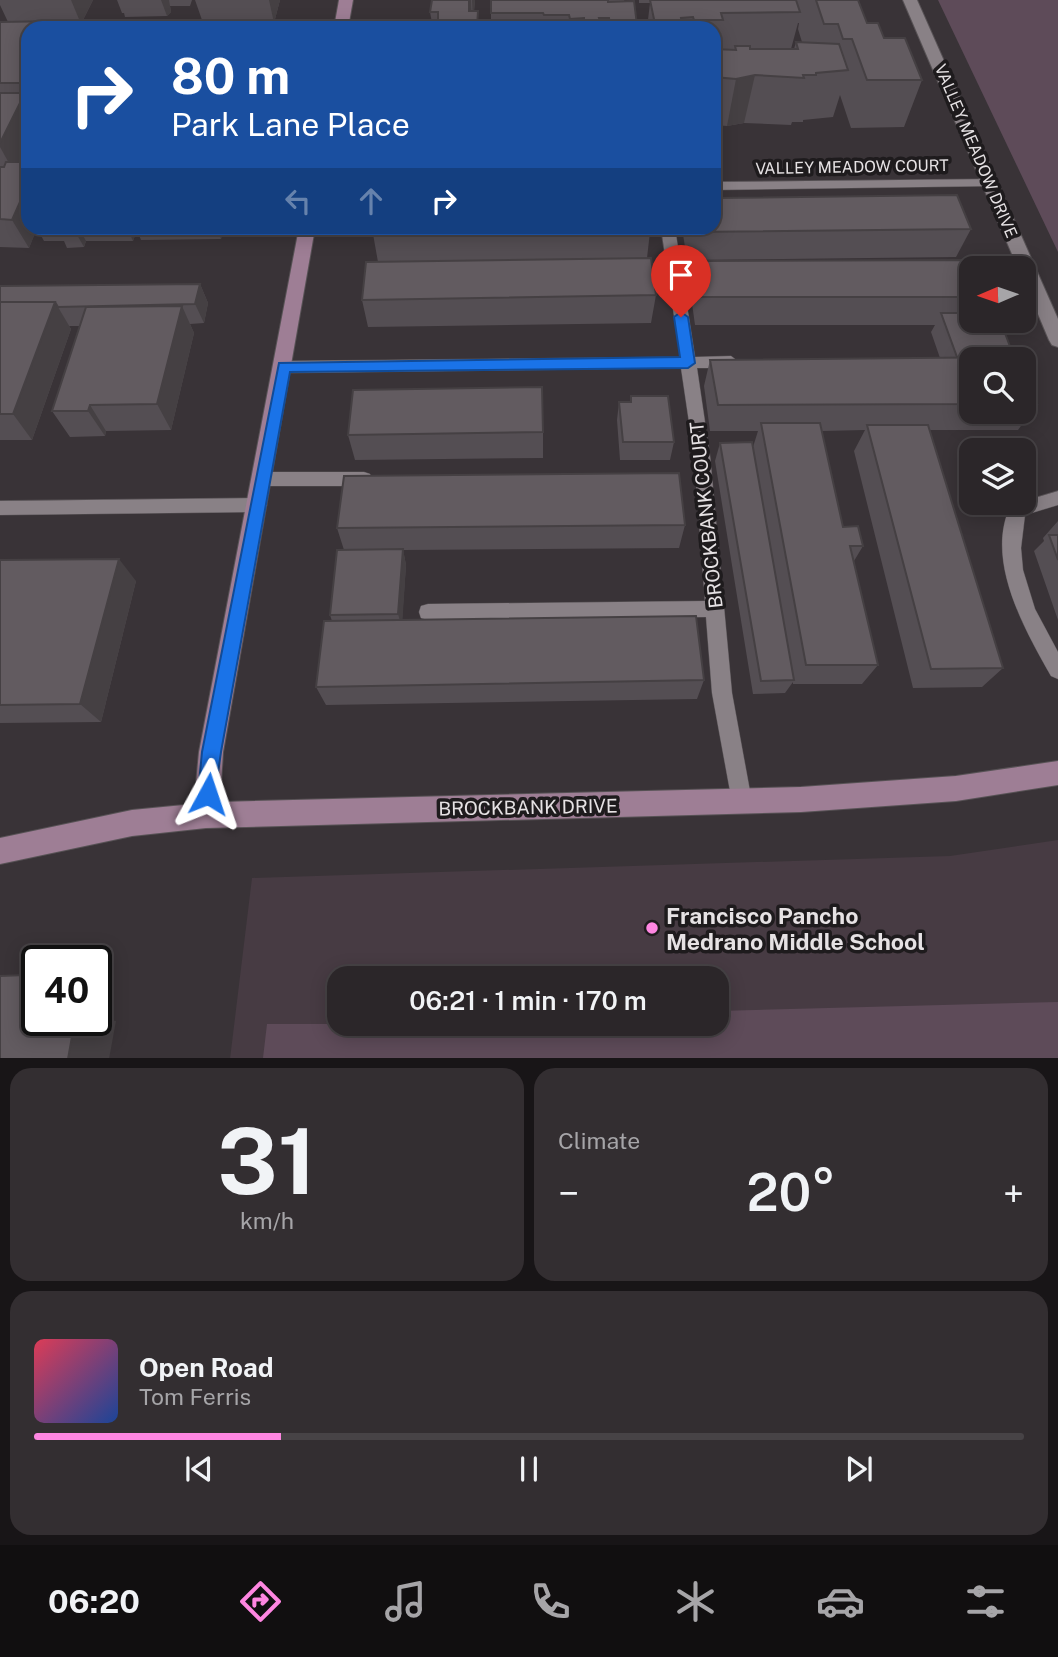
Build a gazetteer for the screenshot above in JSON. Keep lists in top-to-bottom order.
{
  "streets": {
    "street": ["VALLEY MEADOW DRIVE", "BROCKBANK DRIVE"],
    "lane": ["VALLEY MEADOW COURT", "BROCKBANK COURT"]
  },
  "crossings": [
    ["VALLEY MEADOW DRIVE", "VALLEY MEADOW COURT"],
    ["BROCKBANK COURT", "BROCKBANK DRIVE"]
  ],
  "places": ["Francisco Pancho Medrano Middle School"],
  "north": "left",
  "page": {
    "turn": ["80 m", "Park Lane Place"],
    "limit": "40",
    "trip": "06:21 · 1 min · 170 m",
    "tile": [
      ["31", "km/h"],
      "Climate"
    ],
    "heat": ["−", "20°", "+"],
    "song": ["Open Road", "Tom Ferris"],
    "tabs": "06:20"
  }
}
